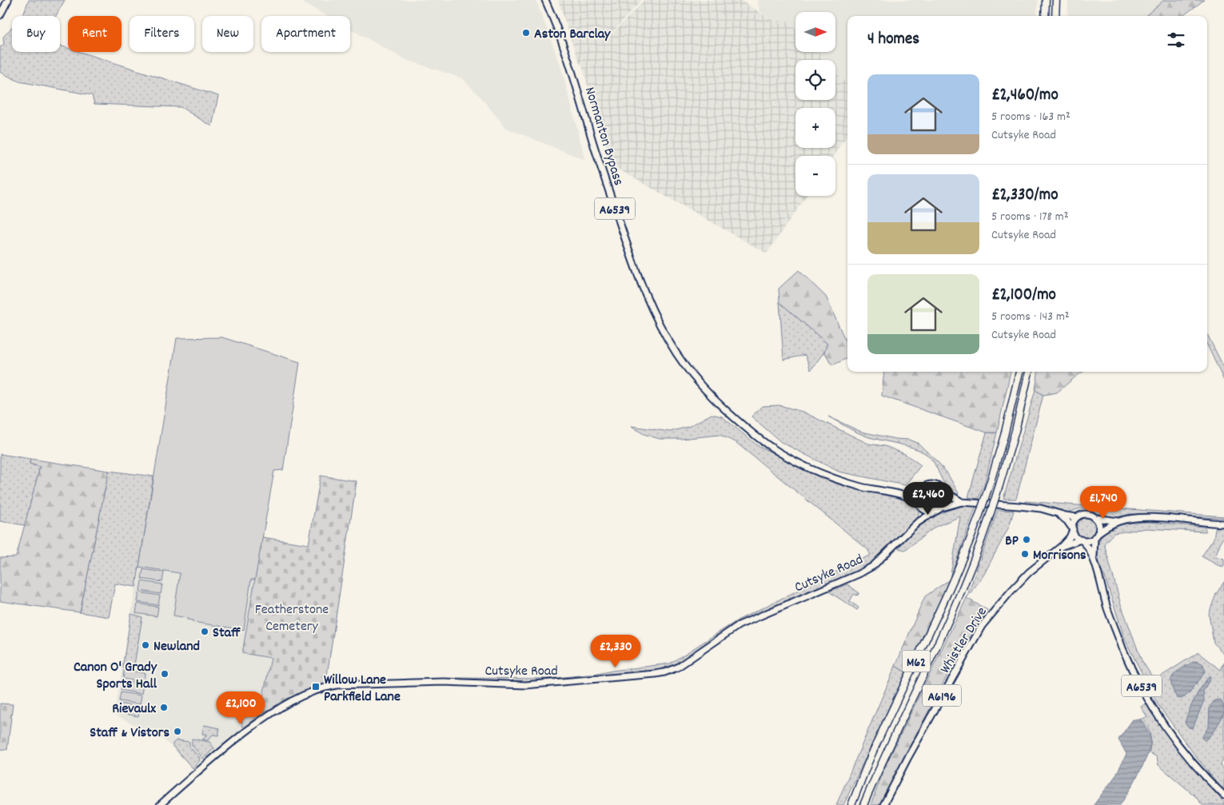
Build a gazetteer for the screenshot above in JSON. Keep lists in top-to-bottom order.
{
  "streets": {
    "highway": ["M62"],
    "main road": [
      "Normanton Bypass",
      "A6539",
      "Cutsyke Road",
      "Whistler Drive",
      "A6196"
    ]
  },
  "crossings": [
    ["Normanton Bypass", "A6539"],
    ["A6539", "Cutsyke Road"],
    ["A6539", "Whistler Drive"]
  ],
  "parks": ["Featherstone Cemetery"],
  "places": {
    "other": [
      "Aston Barclay",
      "BP",
      "Morrisons",
      "Staff",
      "Newland",
      "Canon O' Grady Sports Hall",
      "Rievaulx",
      "Staff & Vistors"
    ],
    "transit": ["Willow Lane Parkfield Lane"]
  },
  "north": "right",
  "page": {
    "map_buttons": ["+", "−"],
    "chip": [
      "Buy",
      "Rent",
      "Filters",
      "New",
      "Apartment"
    ],
    "heading": "4 homes",
    "list": [
      {
        "name": "£2,460/mo",
        "note": "5 rooms · 163 m² · Cutsyke Road"
      },
      {
        "name": "£2,330/mo",
        "note": "5 rooms · 178 m² · Cutsyke Road"
      },
      {
        "name": "£2,100/mo",
        "note": "5 rooms · 143 m² · Cutsyke Road"
      }
    ],
    "price": [
      "£2,460",
      "£1,740",
      "£2,330",
      "£2,100"
    ]
  }
}
